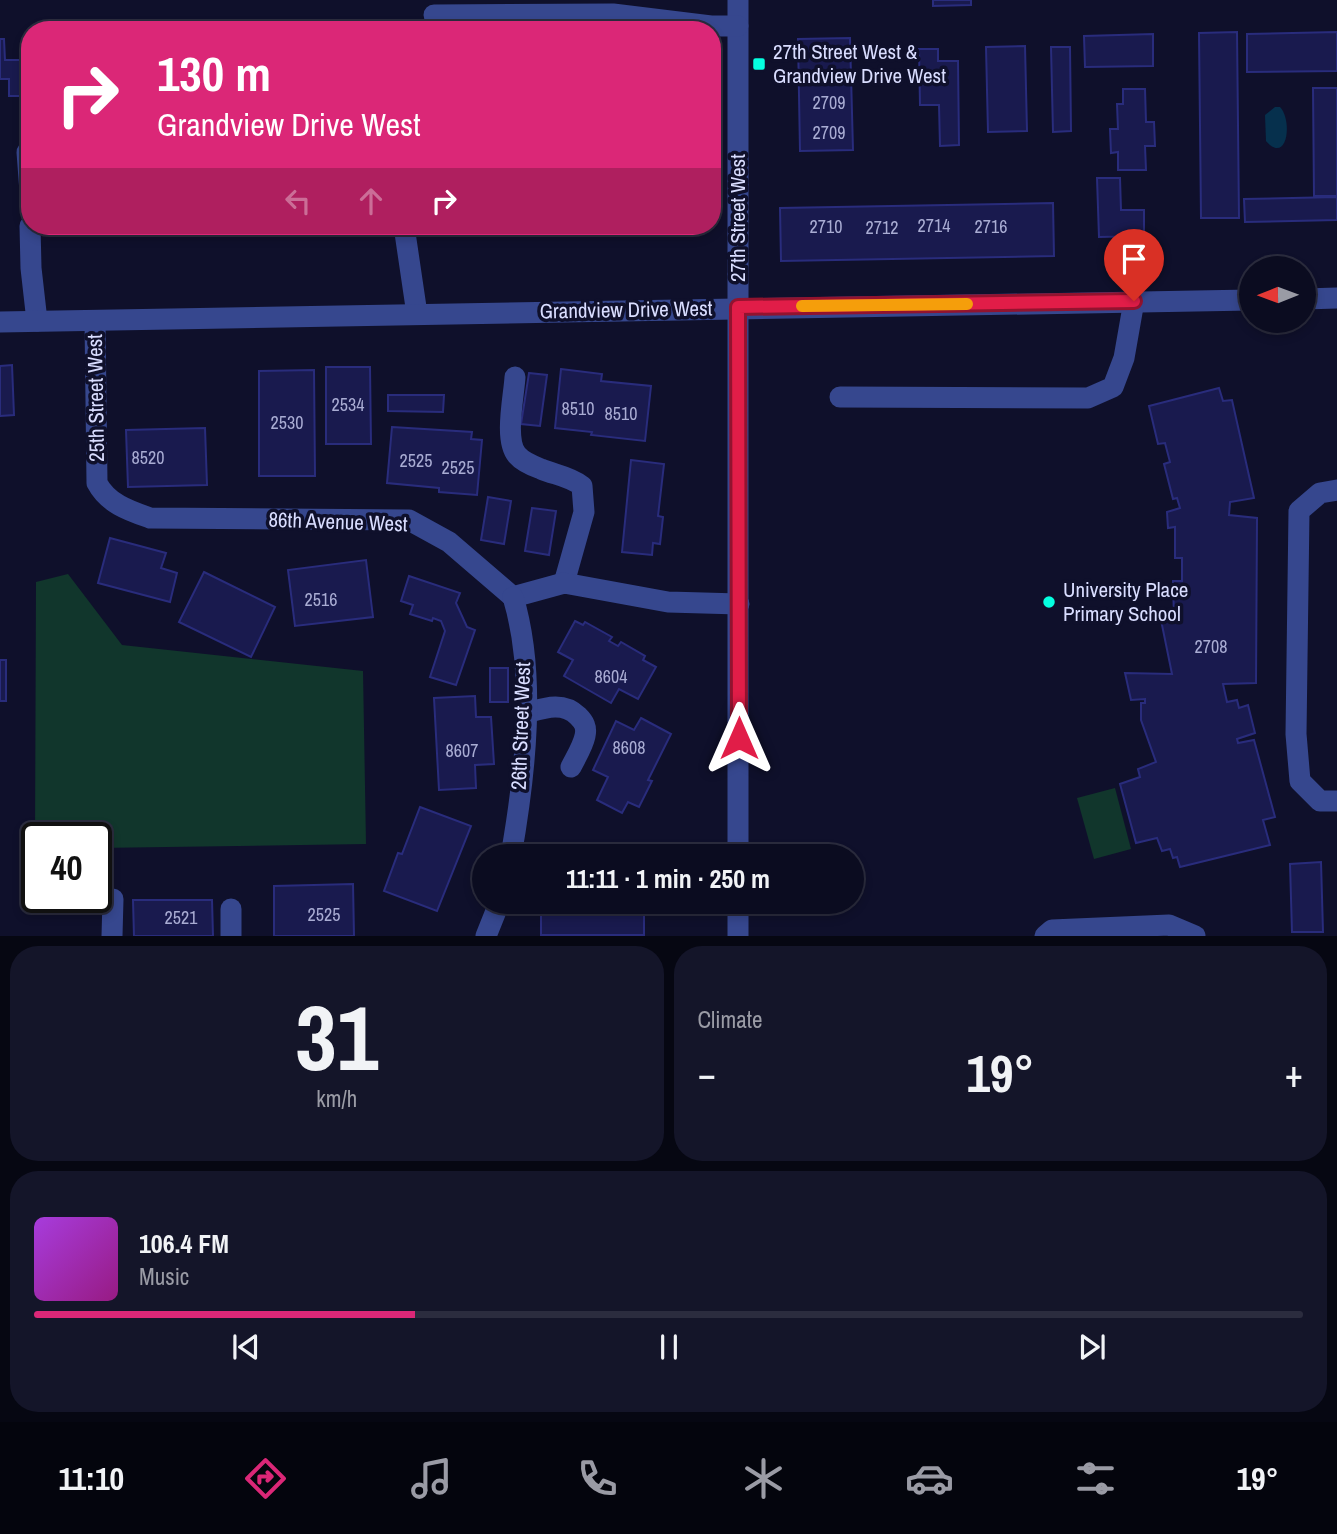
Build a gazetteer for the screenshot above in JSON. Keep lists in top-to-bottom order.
{
  "streets": {
    "street": [
      "27th Street West",
      "Grandview Drive West",
      "25th Street West",
      "86th Avenue West",
      "26th Street West"
    ]
  },
  "crossings": [
    ["27th Street West", "Grandview Drive West"],
    ["Grandview Drive West", "25th Street West"],
    ["25th Street West", "86th Avenue West"],
    ["86th Avenue West", "26th Street West"]
  ],
  "places": {
    "transit": ["27th Street West & Grandview Drive West"],
    "other": ["University Place Primary School"]
  },
  "house_numbers": [
    "2709",
    "2709",
    "2714",
    "2710",
    "2716",
    "2712",
    "2534",
    "8510",
    "8510",
    "2530",
    "8520",
    "2525",
    "2525",
    "2516",
    "2708",
    "8604",
    "8608",
    "8607",
    "2525",
    "2521"
  ],
  "north": "left",
  "page": {
    "turn": ["130 m", "Grandview Drive West"],
    "limit": "40",
    "trip": "11:11 · 1 min · 250 m",
    "tile": [
      ["31", "km/h"],
      "Climate"
    ],
    "heat": ["−", "19°", "+"],
    "song": ["106.4 FM", "Music"],
    "tabs": ["11:10", "19°"]
  }
}
